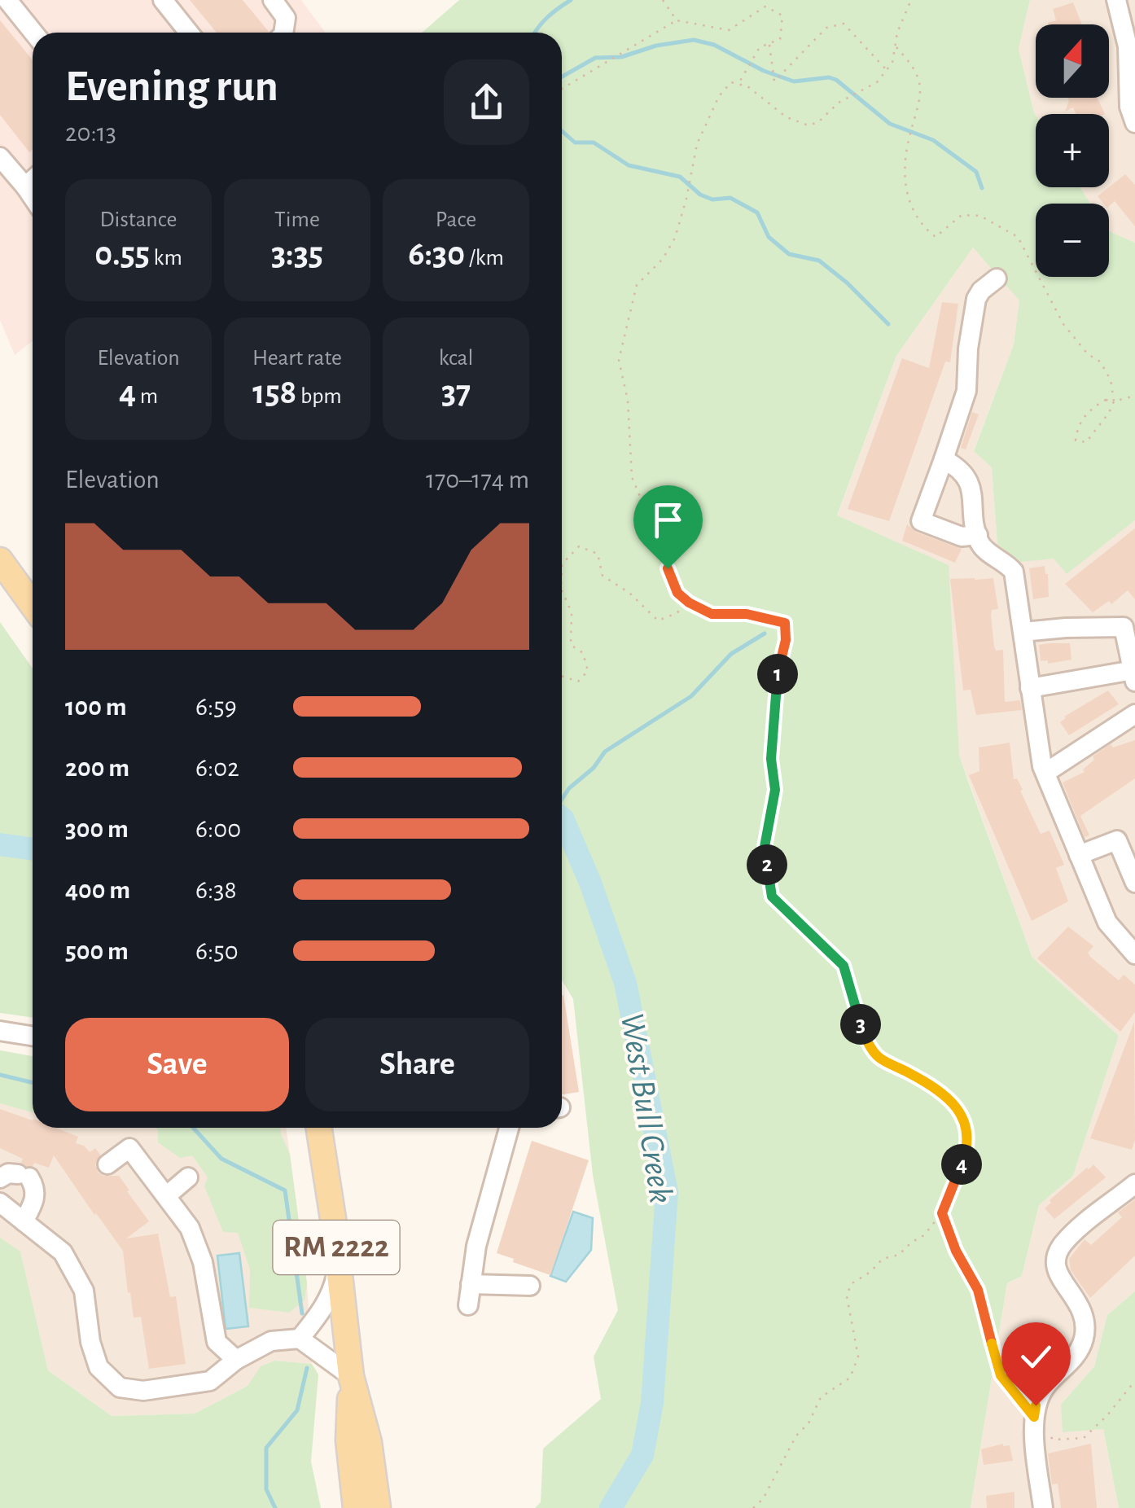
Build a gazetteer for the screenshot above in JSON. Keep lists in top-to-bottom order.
{
  "streets": {
    "main road": ["RM 2222"]
  },
  "water": ["West Bull Creek"],
  "north": "top",
  "page": {
    "map_buttons": ["+", "−"],
    "heading": ["Evening run", "20:13"],
    "stats": [
      ["Distance", "0.55 km"],
      ["Time", "3:35"],
      ["Pace", "6:30 /km"],
      ["Elevation", "4 m"],
      ["Heart rate", "158 bpm"],
      ["kcal", "37"]
    ],
    "chart": ["Elevation", "170–174 m"],
    "pins": [
      "1",
      "2",
      "3",
      "4"
    ],
    "list": [
      {
        "name": "100 m",
        "note": "6:59"
      },
      {
        "name": "200 m",
        "note": "6:02"
      },
      {
        "name": "300 m",
        "note": "6:00"
      },
      {
        "name": "400 m",
        "note": "6:38"
      },
      {
        "name": "500 m",
        "note": "6:50"
      }
    ],
    "buttons": ["Save", "Share"]
  }
}
